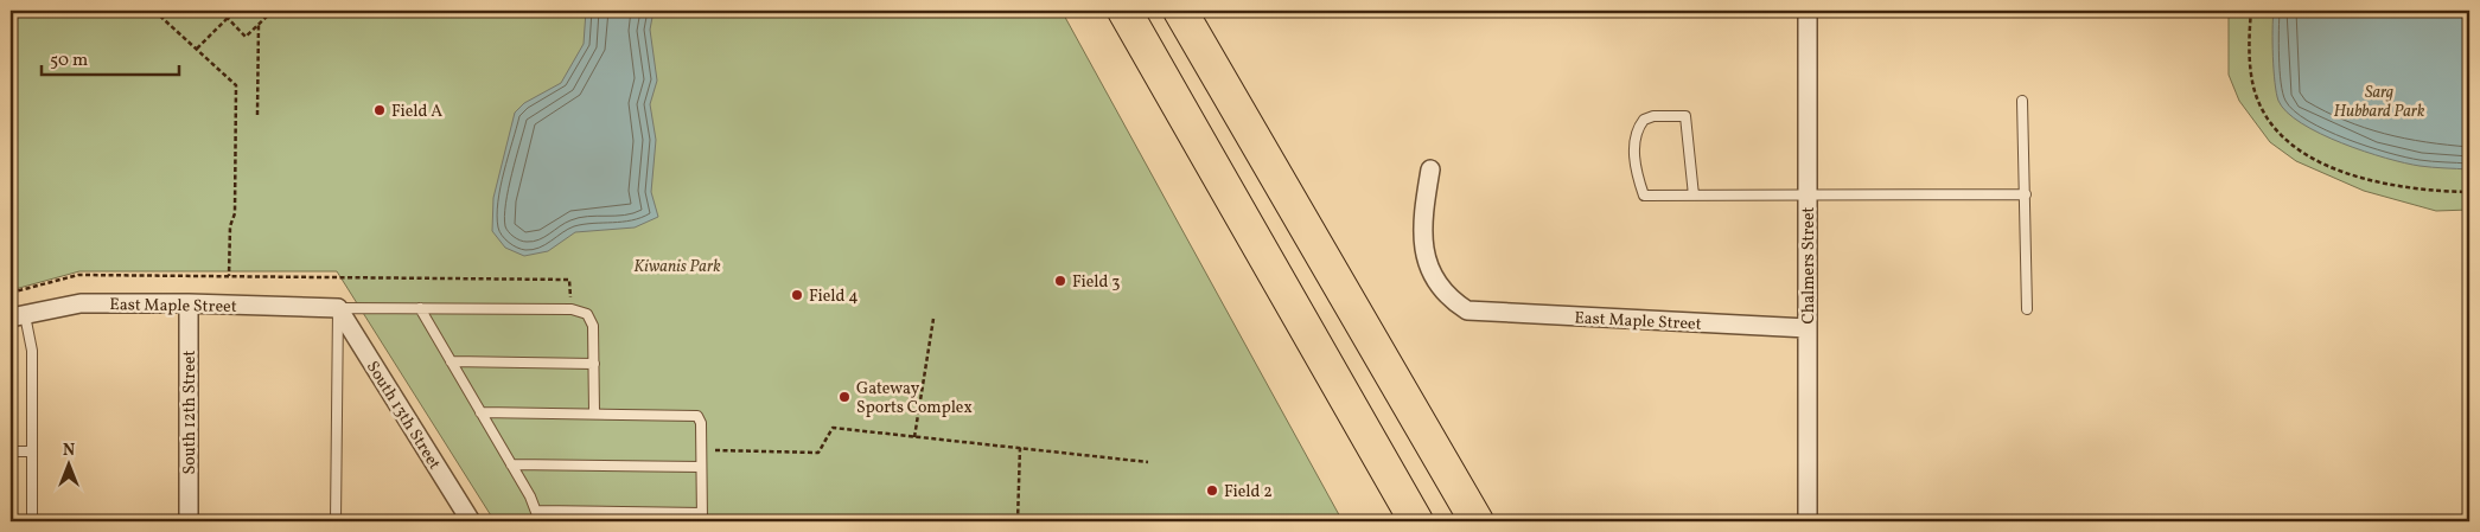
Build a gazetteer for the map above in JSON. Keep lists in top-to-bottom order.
{
  "streets": {
    "street": [
      "Chalmers Street",
      "East Maple Street",
      "South 12th Street",
      "South 13th Street"
    ]
  },
  "crossings": [
    ["Chalmers Street", "East Maple Street"],
    ["East Maple Street", "South 12th Street"],
    ["East Maple Street", "South 13th Street"]
  ],
  "parks": ["Sarg Hubbard Park", "Kiwanis Park"],
  "places": [
    "Field A",
    "Field 3",
    "Field 4",
    "Gateway Sports Complex",
    "Field 2"
  ],
  "scale_bar": "50 m",
  "north": "top"
}
